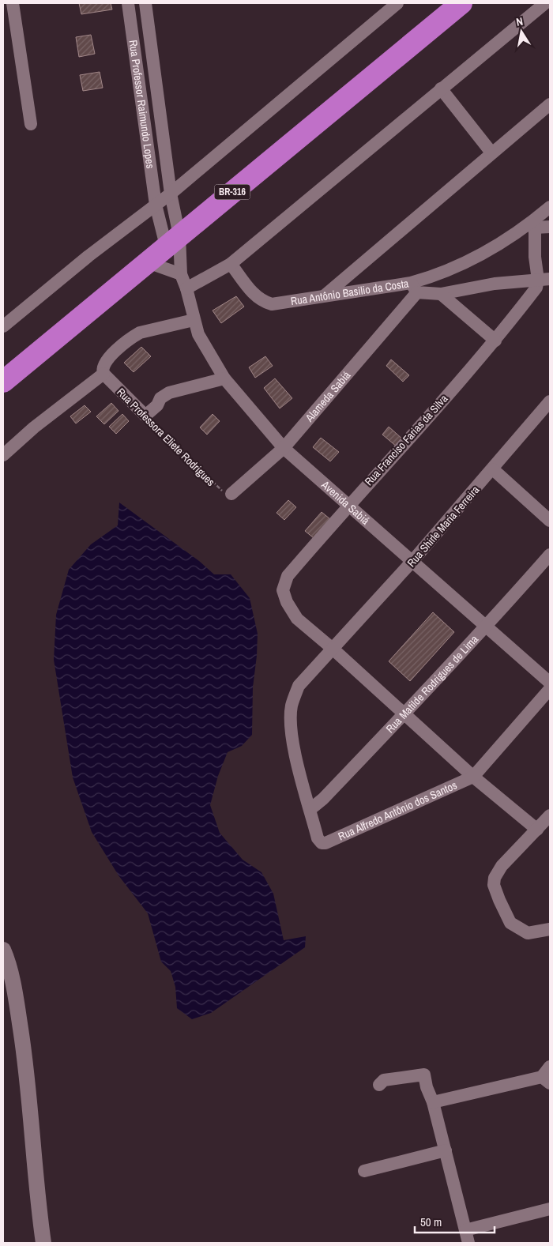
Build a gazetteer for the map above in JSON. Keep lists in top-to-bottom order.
{
  "streets": {
    "highway": ["BR-316"],
    "street": [
      "Rua Professor Raimundo Lopes",
      "Rua Antônio Basilio da Costa",
      "Alameda Sabiá",
      "Rua Professora Eliete Rodrigues",
      "Rua Franciso Farias da Silva",
      "Avenida Sabiá",
      "Rua Shirle Maria Ferreira",
      "Rua Matilde Rodrigues de Lima",
      "Rua Alfredo Antônio dos Santos"
    ]
  },
  "crossings": [
    ["Rua Professor Raimundo Lopes", "BR-316"],
    ["Rua Antônio Basilio da Costa", "Alameda Sabiá"],
    ["Rua Antônio Basilio da Costa", "Rua Franciso Farias da Silva"],
    ["Alameda Sabiá", "Rua Professora Eliete Rodrigues"],
    ["Alameda Sabiá", "Avenida Sabiá"],
    ["Rua Franciso Farias da Silva", "Avenida Sabiá"],
    ["Rua Franciso Farias da Silva", "Rua Shirle Maria Ferreira"],
    ["Avenida Sabiá", "Rua Shirle Maria Ferreira"],
    ["Avenida Sabiá", "Rua Matilde Rodrigues de Lima"],
    ["Rua Shirle Maria Ferreira", "Rua Matilde Rodrigues de Lima"],
    ["Rua Shirle Maria Ferreira", "Rua Alfredo Antônio dos Santos"]
  ],
  "scale_bar": "50 m",
  "north": "top"
}
